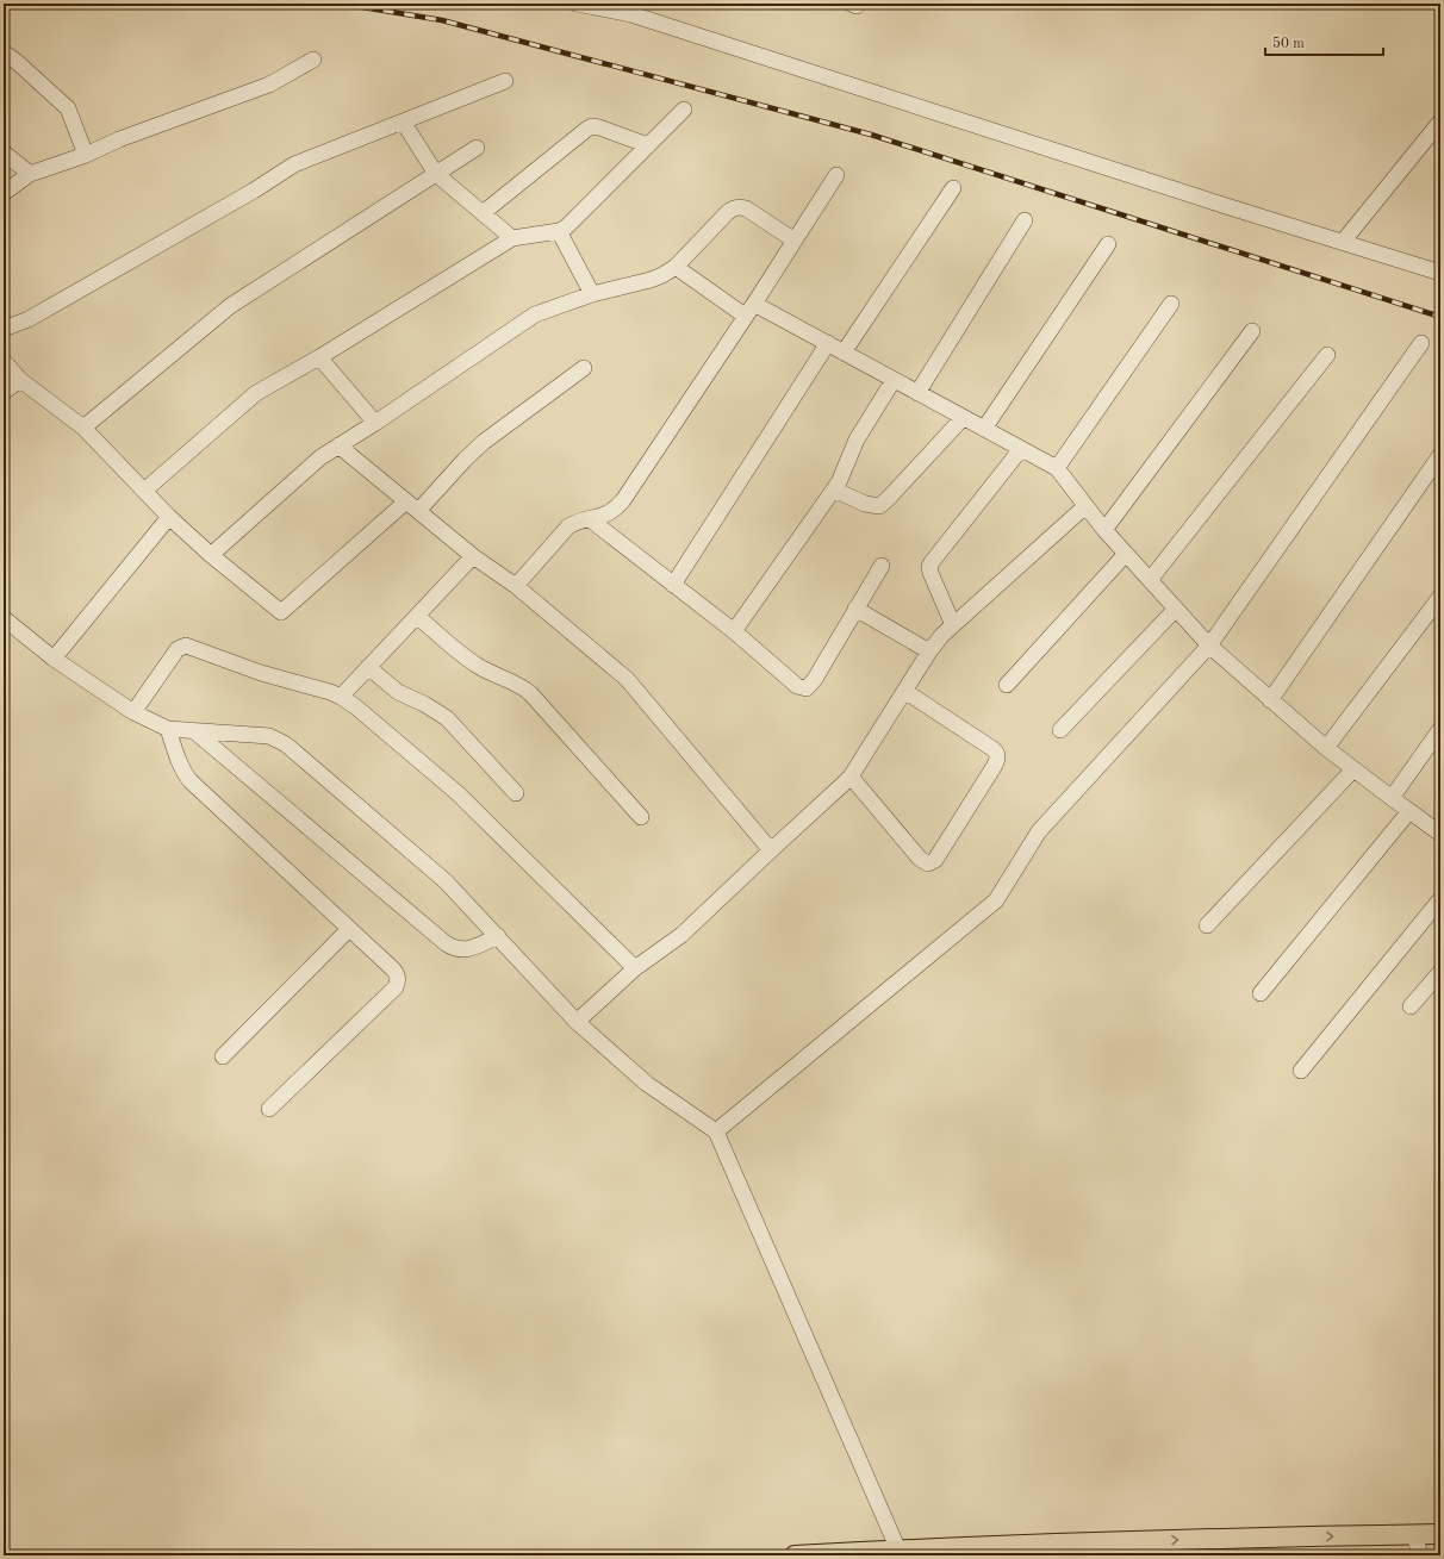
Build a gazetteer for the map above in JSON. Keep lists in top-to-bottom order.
{
  "scale_bar": "50 m"
}
